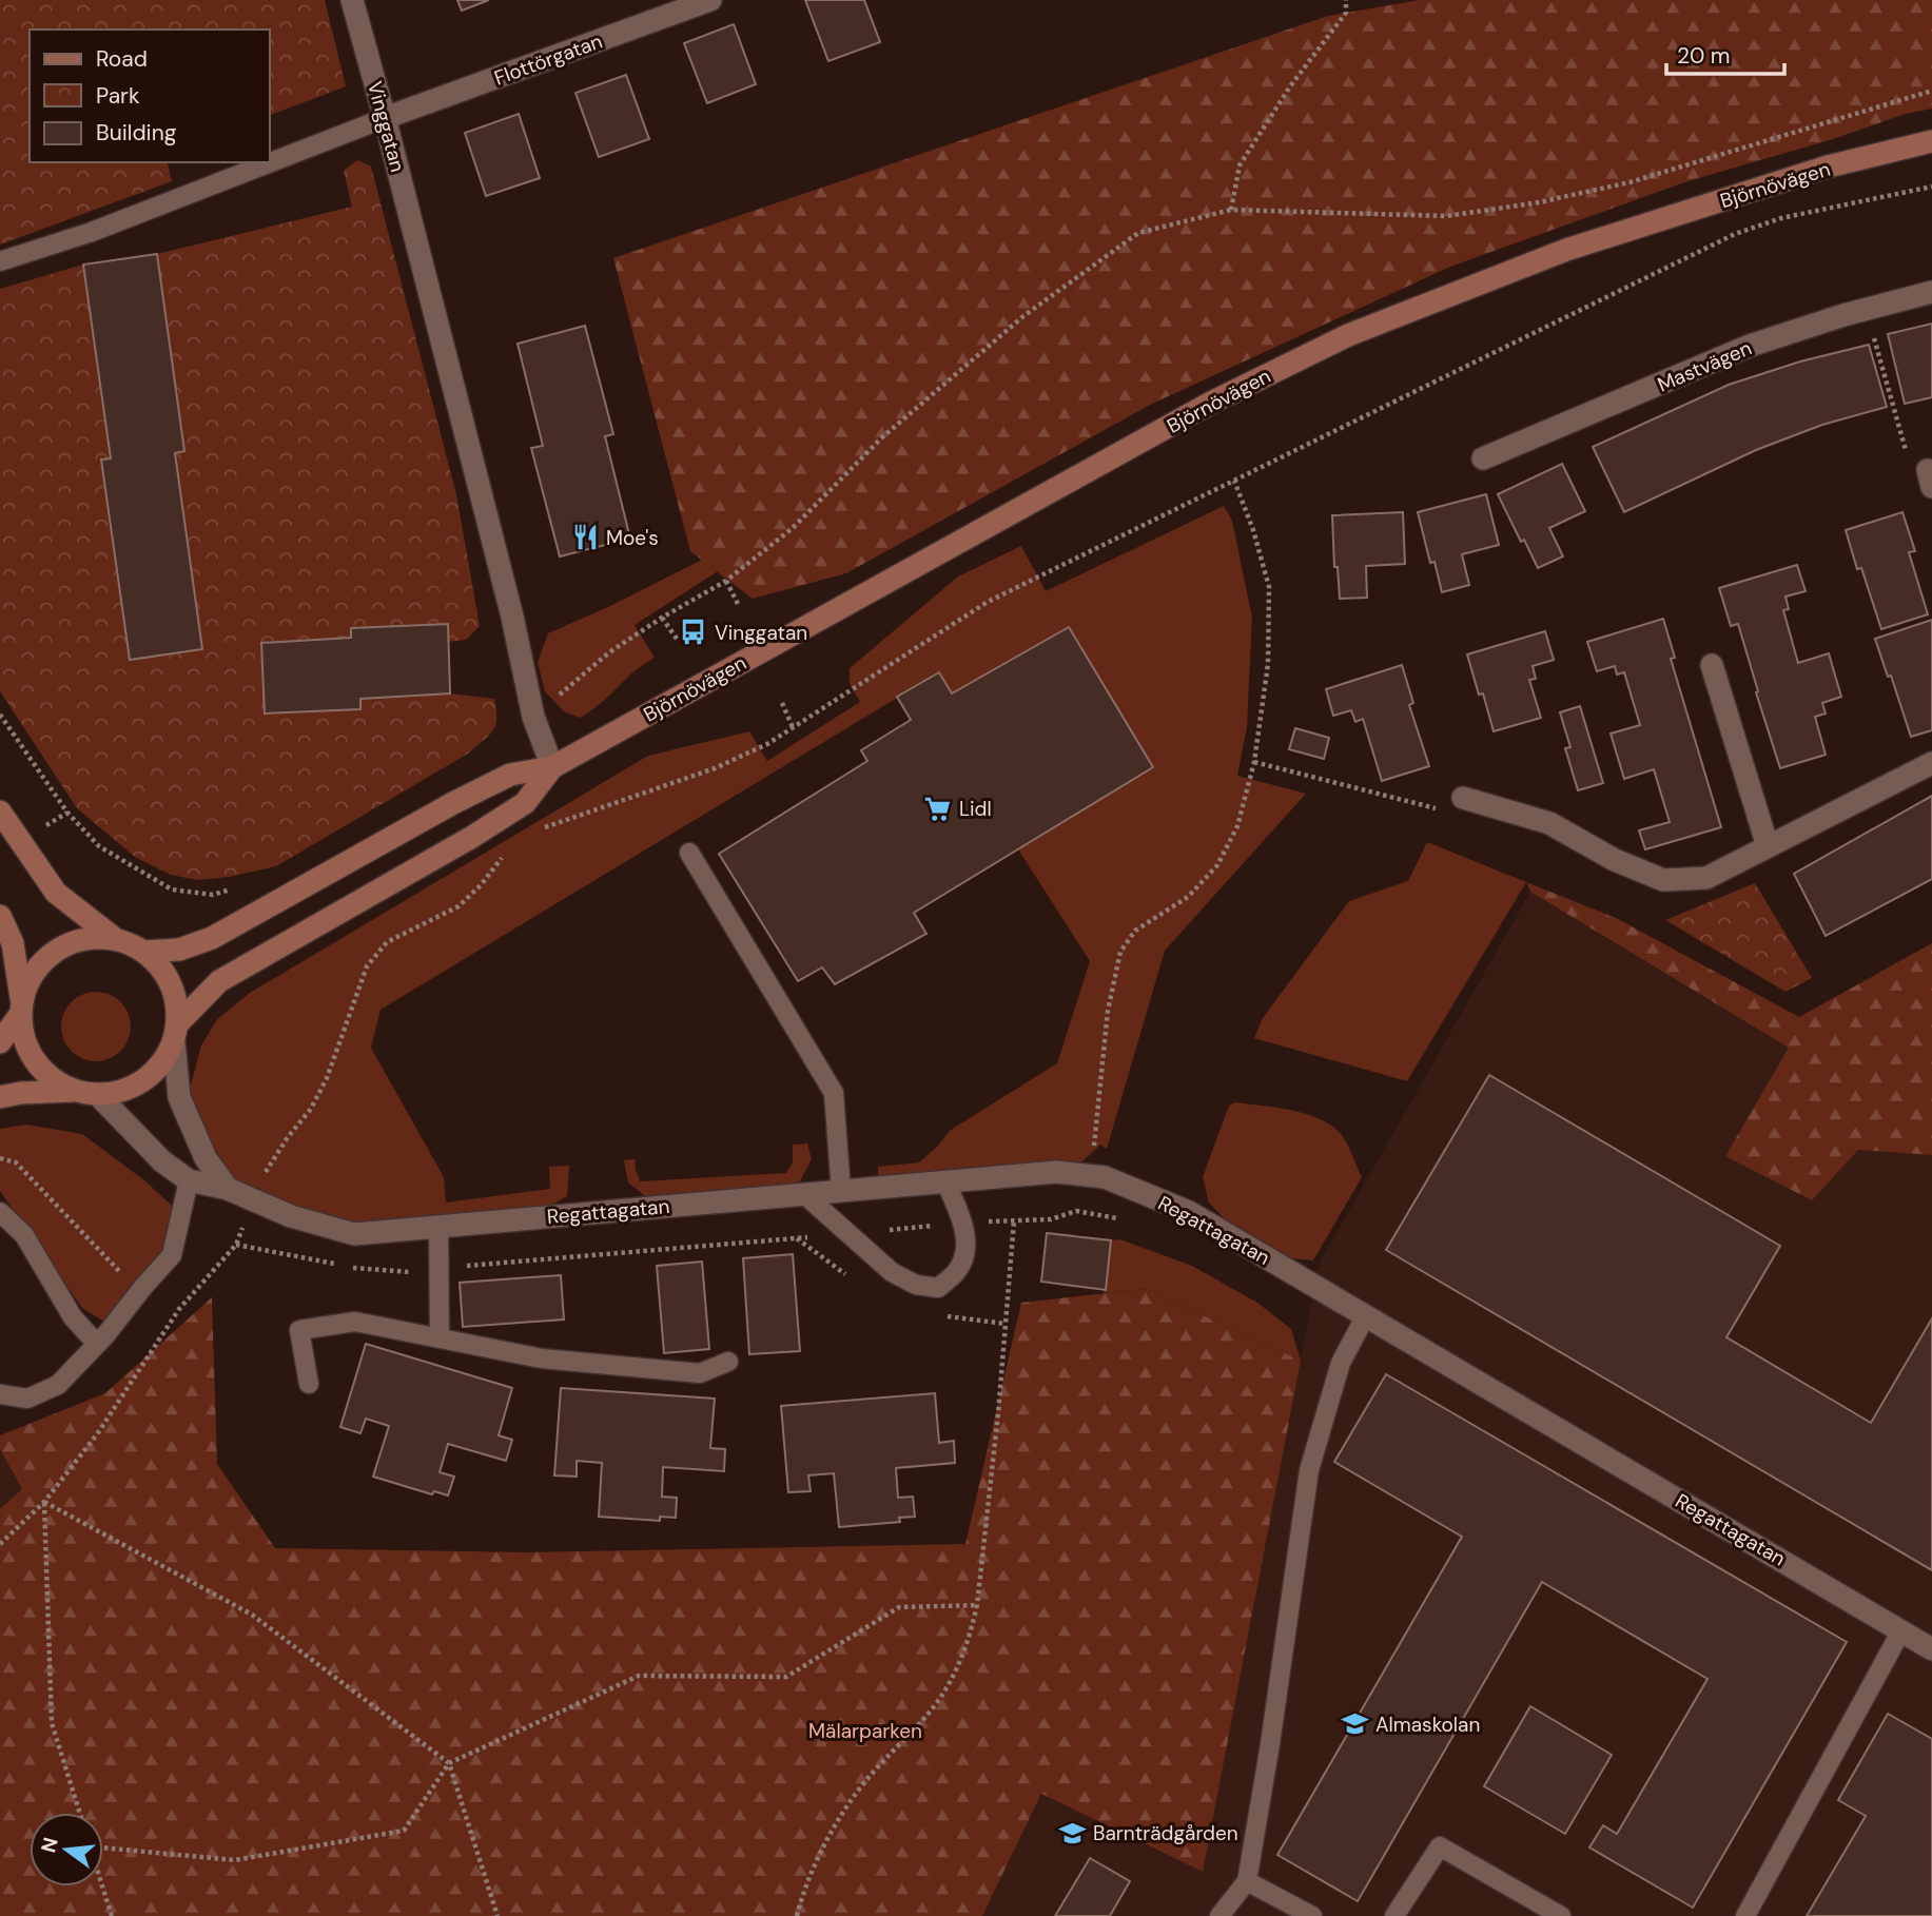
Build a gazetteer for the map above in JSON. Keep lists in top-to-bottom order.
{
  "streets": {
    "main road": ["Björnövägen"],
    "street": [
      "Flottörgatan",
      "Vinggatan",
      "Mastvägen",
      "Regattagatan"
    ]
  },
  "crossings": [
    ["Flottörgatan", "Vinggatan"],
    ["Vinggatan", "Björnövägen"],
    ["Björnövägen", "Regattagatan"]
  ],
  "parks": ["Mälarparken"],
  "places": {
    "restaurant": ["Moe's"],
    "bus stop": ["Vinggatan"],
    "supermarket": ["Lidl"],
    "school or university": ["Almaskolan", "Barnträdgården"]
  },
  "legend": ["Road", "Park", "Building"],
  "scale_bar": "20 m",
  "north": "left"
}
